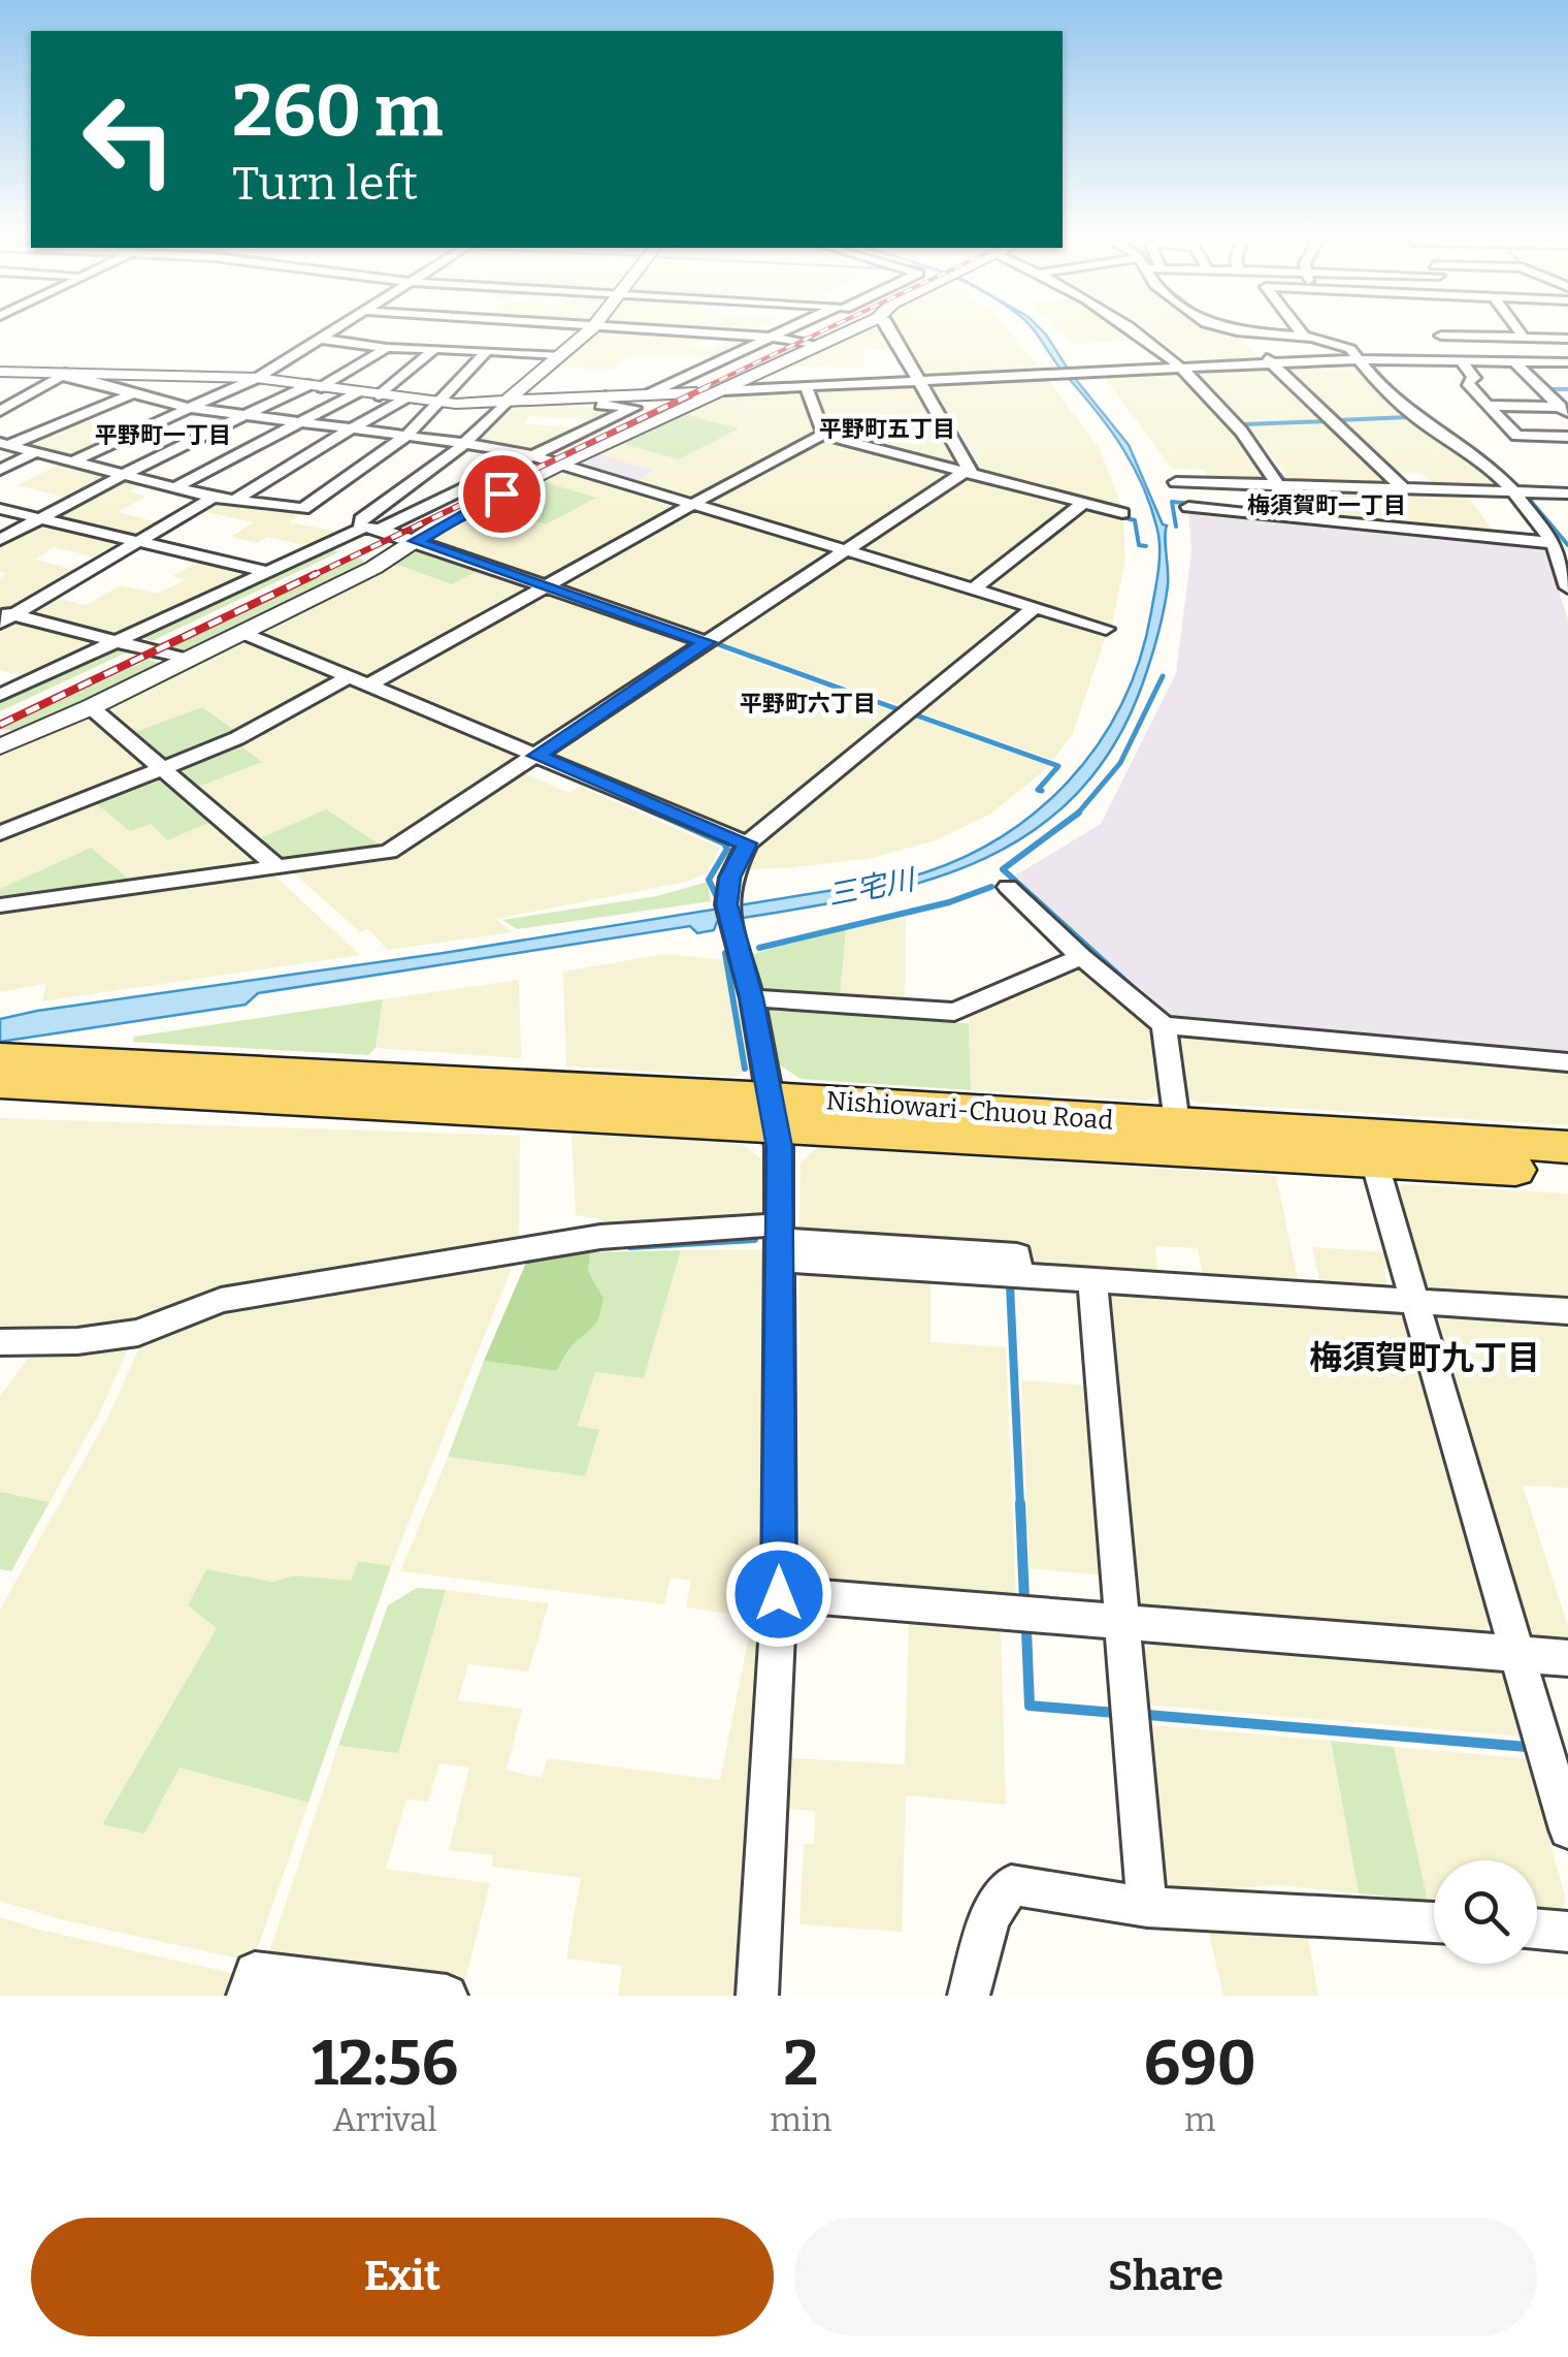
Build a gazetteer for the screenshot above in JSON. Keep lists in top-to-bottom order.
{
  "streets": {
    "main road": ["Nishiowari-Chuou Road"]
  },
  "districts": [
    "平野町五丁目",
    "平野町一丁目",
    "梅須賀町一丁目",
    "平野町六丁目",
    "梅須賀町九丁目"
  ],
  "water": ["三宅川"],
  "page": {
    "turn": ["260 m", "Turn left"],
    "eta": [
      "12:56",
      "Arrival",
      "2",
      "min",
      "690",
      "m"
    ],
    "buttons": ["Exit", "Share"]
  }
}
